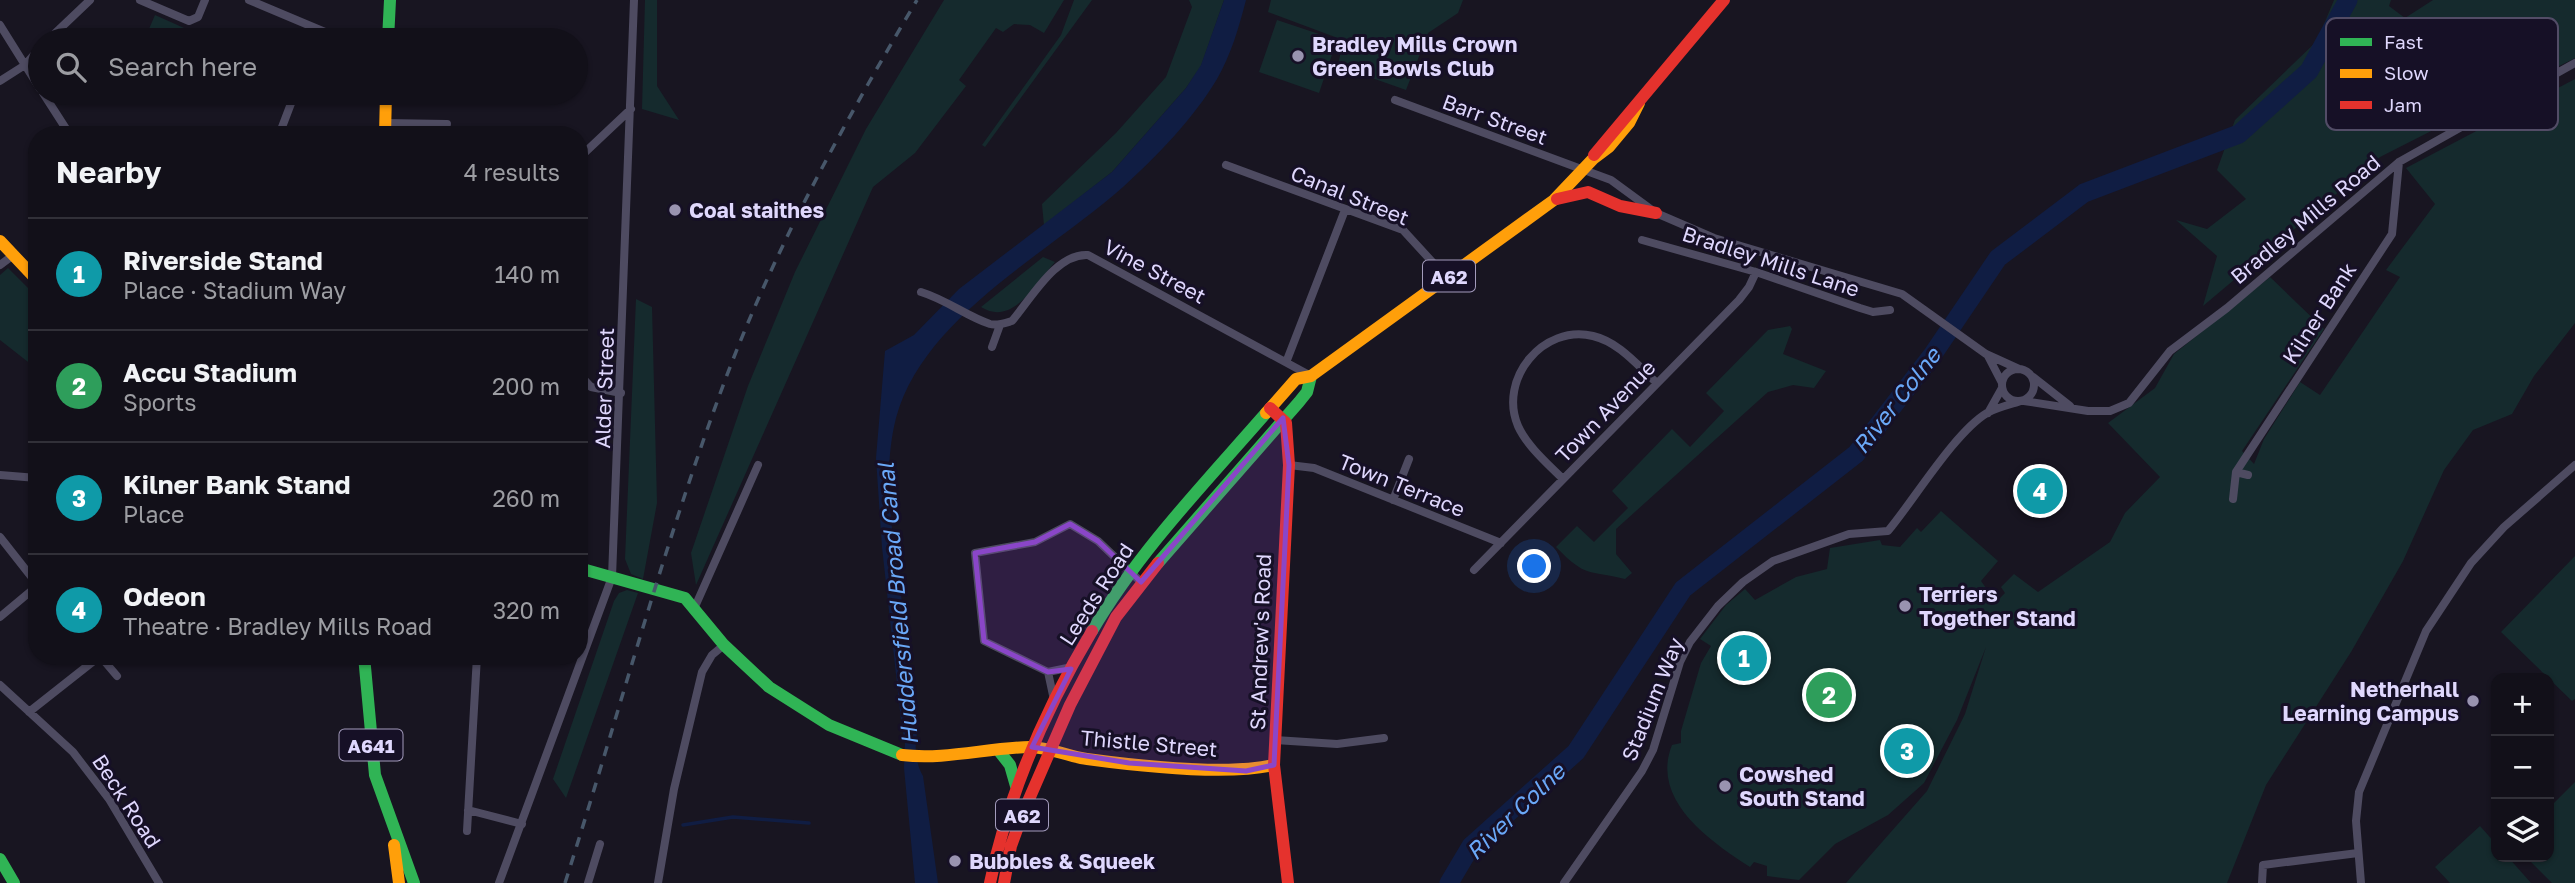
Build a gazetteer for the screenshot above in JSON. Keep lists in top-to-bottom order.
{
  "streets": {
    "main road": [
      "A62",
      "Leeds Road",
      "St Andrew's Road",
      "Thistle Street",
      "A641"
    ],
    "street": [
      "Barr Street",
      "Canal Street",
      "Bradley Mills Road",
      "Bradley Mills Lane",
      "Vine Street",
      "Kilner Bank",
      "Alder Street",
      "Town Avenue",
      "Town Terrace",
      "Stadium Way",
      "Beck Road"
    ]
  },
  "crossings": [
    ["Barr Street", "Leeds Road"],
    ["Canal Street", "Leeds Road"],
    ["Bradley Mills Road", "Kilner Bank"],
    ["Bradley Mills Road", "Stadium Way"],
    ["Bradley Mills Lane", "Town Avenue"],
    ["Vine Street", "Leeds Road"],
    ["Town Avenue", "Town Terrace"],
    ["Town Terrace", "St Andrew's Road"],
    ["Leeds Road", "St Andrew's Road"],
    ["Leeds Road", "Thistle Street"],
    ["St Andrew's Road", "Thistle Street"]
  ],
  "water": ["River Colne", "Huddersfield Broad Canal"],
  "places": [
    "Bradley Mills Crown Green Bowls Club",
    "Coal staithes",
    "Terriers Together Stand",
    "Netherhall Learning Campus",
    "Cowshed South Stand",
    "Bubbles & Squeek"
  ],
  "legend": ["Fast", "Slow", "Jam"],
  "page": {
    "search": "Search here",
    "heading": ["Nearby", "4 results"],
    "list": [
      {
        "mark": "1",
        "name": "Riverside Stand",
        "note": "Place · Stadium Way",
        "value": "140 m"
      },
      {
        "mark": "2",
        "name": "Accu Stadium",
        "note": "Sports",
        "value": "200 m"
      },
      {
        "mark": "3",
        "name": "Kilner Bank Stand",
        "note": "Place",
        "value": "260 m"
      },
      {
        "mark": "4",
        "name": "Odeon",
        "note": "Theatre · Bradley Mills Road",
        "value": "320 m"
      }
    ],
    "pins": [
      "4",
      "1",
      "2",
      "3"
    ],
    "map_buttons": ["+", "−"]
  }
}
